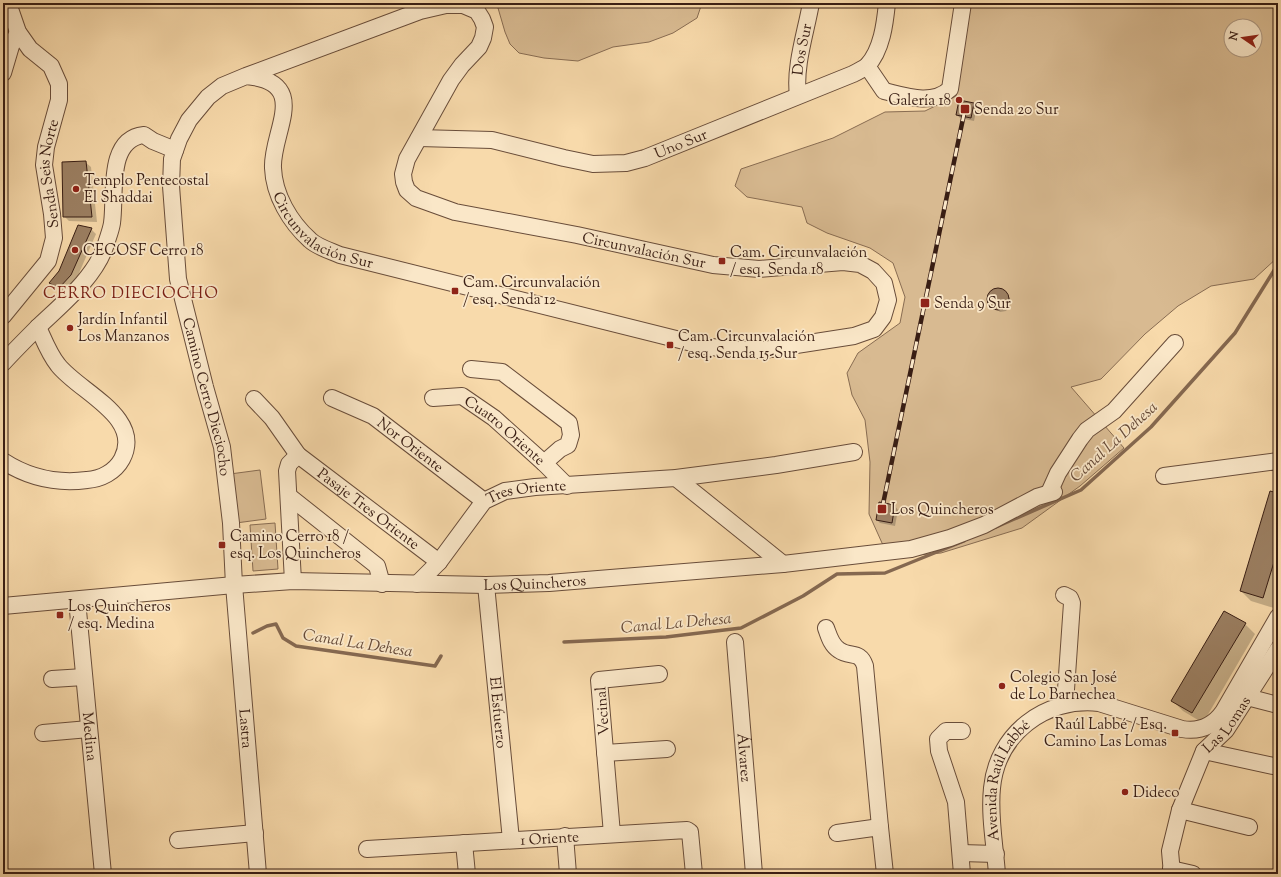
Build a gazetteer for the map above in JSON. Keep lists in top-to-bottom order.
{
  "streets": {
    "street": [
      "Dos Sur",
      "Uno Sur",
      "Senda Seis Norte",
      "Circunvalación Sur",
      "Camino Cerro Dieciocho",
      "Cuatro Oriente",
      "Nor Oriente",
      "Tres Oriente",
      "Pasaje Tres Oriente",
      "Los Quincheros",
      "Vecinal",
      "El Esfuerzo",
      "Las Lomas",
      "Lastra",
      "Medina",
      "Álvarez",
      "Avenida Raúl Labbé",
      "1 Oriente"
    ]
  },
  "crossings": [
    ["Dos Sur", "Uno Sur"],
    ["Uno Sur", "Circunvalación Sur"],
    ["Circunvalación Sur", "Camino Cerro Dieciocho"],
    ["Camino Cerro Dieciocho", "Los Quincheros"],
    ["Camino Cerro Dieciocho", "Lastra"],
    ["Cuatro Oriente", "Tres Oriente"],
    ["Nor Oriente", "Tres Oriente"],
    ["Tres Oriente", "Pasaje Tres Oriente"],
    ["Tres Oriente", "Los Quincheros"],
    ["Los Quincheros", "El Esfuerzo"],
    ["Los Quincheros", "Lastra"],
    ["Los Quincheros", "Medina"],
    ["Vecinal", "1 Oriente"],
    ["El Esfuerzo", "1 Oriente"]
  ],
  "districts": ["CERRO DIECIOCHO"],
  "water": ["Canal La Dehesa"],
  "places": {
    "other": [
      "Galería 18",
      "Templo Pentecostal El Shaddai",
      "CECOSF Cerro 18",
      "Jardín Infantil Los Manzanos",
      "Colegio San José de Lo Barnechea",
      "Dideco"
    ],
    "transit": [
      "Senda 20 Sur",
      "Cam. Circunvalación / esq. Senda 18",
      "Cam. Circunvalación / esq. Senda 12",
      "Senda 9 Sur",
      "Cam. Circunvalación / esq. Senda 15-Sur",
      "Los Quincheros",
      "Camino Cerro 18 / esq. Los Quincheros",
      "Los Quincheros / esq. Medina",
      "Raúl Labbé / Esq. Camino Las Lomas"
    ]
  },
  "north": "left"
}
